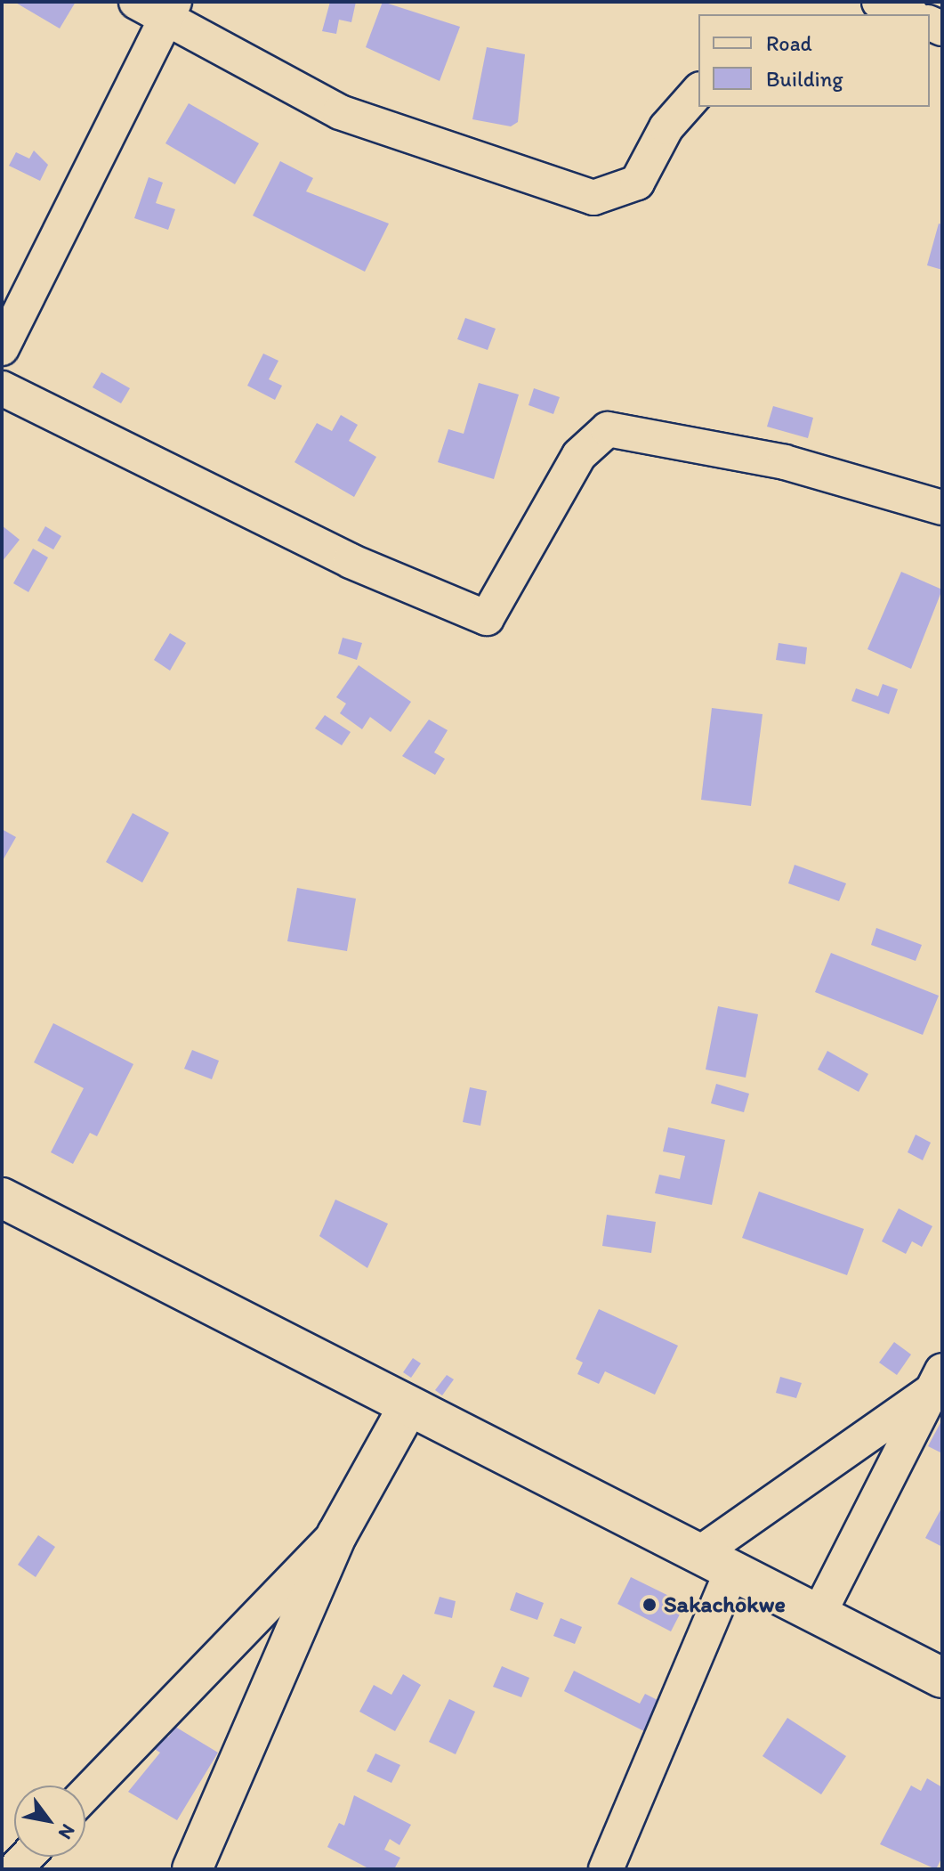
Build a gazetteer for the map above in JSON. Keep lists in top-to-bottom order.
{
  "places": ["Sakachokwe"],
  "legend": ["Road", "Building"],
  "north": "bottom right"
}
